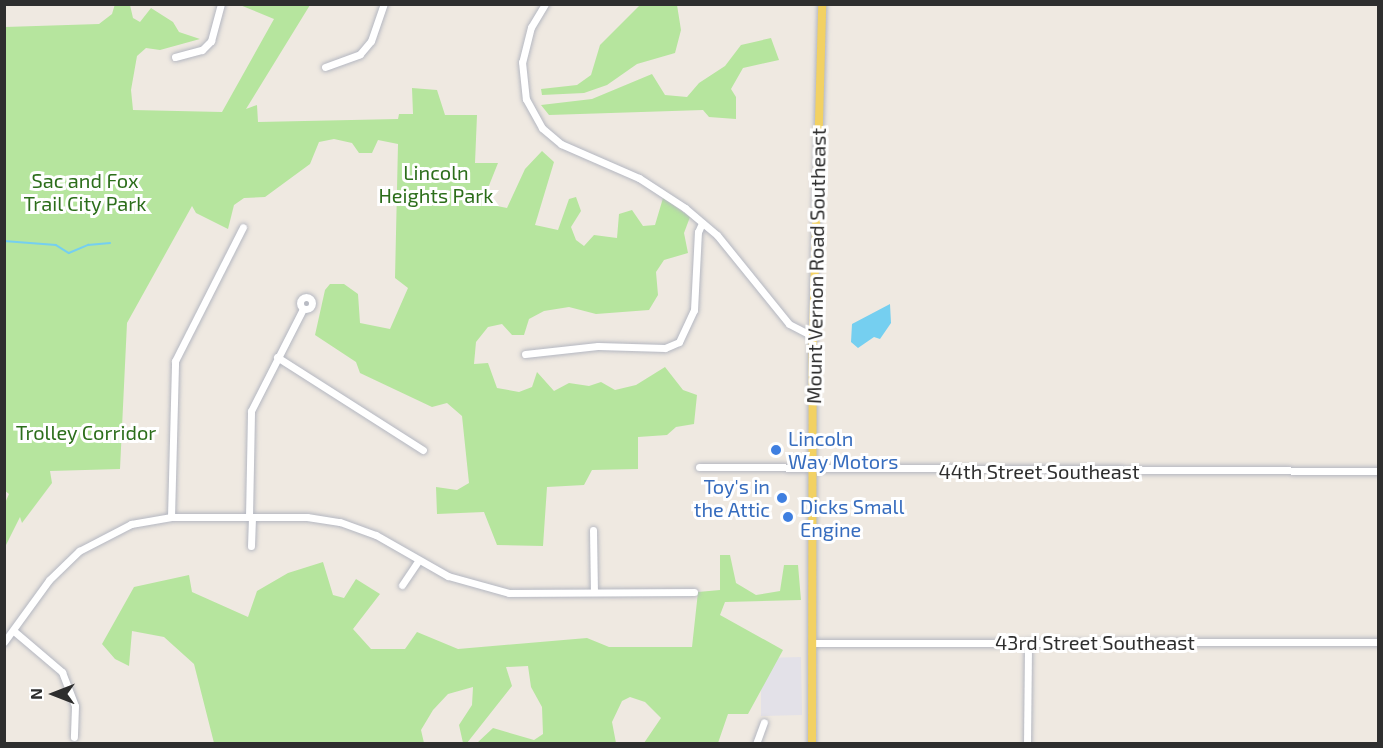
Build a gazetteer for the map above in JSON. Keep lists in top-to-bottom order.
{
  "streets": {
    "main road": ["Mount Vernon Road Southeast"],
    "street": ["44th Street Southeast", "43rd Street Southeast"]
  },
  "crossings": [
    ["Mount Vernon Road Southeast", "44th Street Southeast"],
    ["Mount Vernon Road Southeast", "43rd Street Southeast"]
  ],
  "parks": ["Lincoln Heights Park", "Sac and Fox Trail City Park", "Trolley Corridor"],
  "places": ["Lincoln Way Motors", "Toy's in the Attic", "Dicks Small Engine"],
  "north": "left"
}
